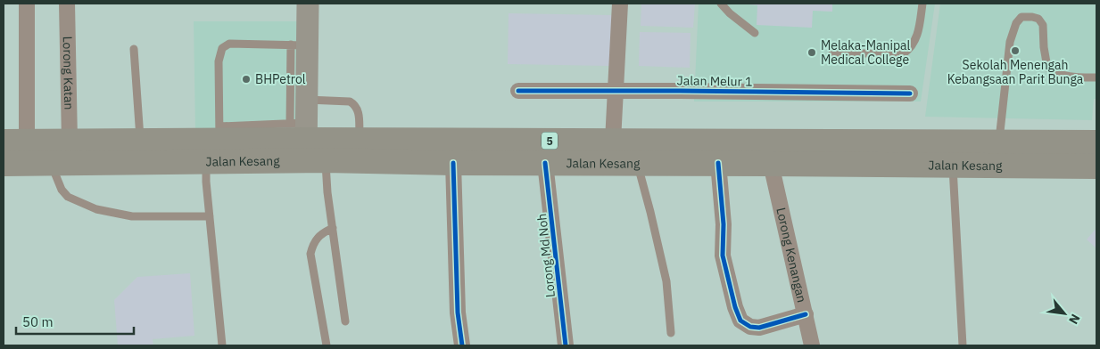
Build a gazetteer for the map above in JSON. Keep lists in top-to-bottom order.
{
  "streets": {
    "main road": ["5", "Jalan Kesang"],
    "street": [
      "Lorong Katan",
      "Jalan Melur 1",
      "Lorong Kenangan",
      "Lorong Md Noh"
    ]
  },
  "crossings": [
    ["Lorong Katan", "Jalan Kesang"],
    ["Jalan Kesang", "Lorong Kenangan"],
    ["Jalan Kesang", "Lorong Md Noh"]
  ],
  "places": ["Sekolah Menengah Kebangsaan Parit Bunga", "Melaka-Manipal Medical College", "BHPetrol"],
  "scale_bar": "50 m",
  "north": "bottom right"
}
